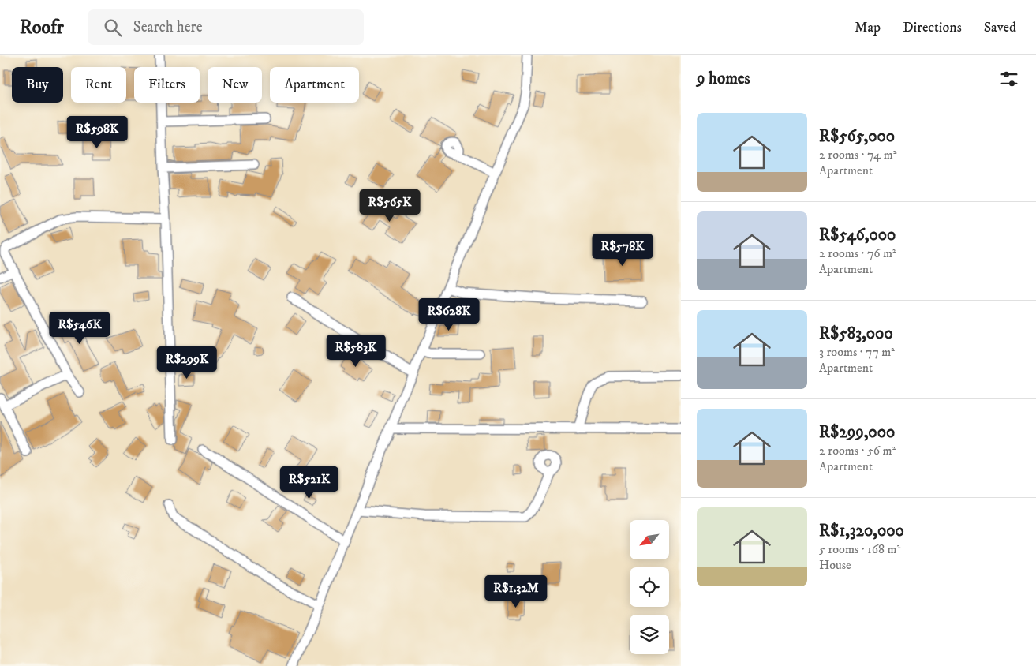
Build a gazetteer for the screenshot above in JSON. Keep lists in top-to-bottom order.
{
  "north": "bottom left",
  "page": {
    "header": "Roofr",
    "search": "Search here",
    "nav": ["Map", "Directions", "Saved"],
    "heading": "9 homes",
    "chip": [
      "Buy",
      "Rent",
      "Filters",
      "New",
      "Apartment"
    ],
    "list": [
      {
        "name": "R$565,000",
        "note": "2 rooms · 74 m² · Apartment"
      },
      {
        "name": "R$546,000",
        "note": "2 rooms · 76 m² · Apartment"
      },
      {
        "name": "R$583,000",
        "note": "3 rooms · 77 m² · Apartment"
      },
      {
        "name": "R$299,000",
        "note": "2 rooms · 56 m² · Apartment"
      },
      {
        "name": "R$1,320,000",
        "note": "5 rooms · 168 m² · House"
      }
    ],
    "price": [
      "R$598K",
      "R$565K",
      "R$578K",
      "R$628K",
      "R$546K",
      "R$583K",
      "R$299K",
      "R$521K",
      "R$1.32M"
    ]
  }
}
